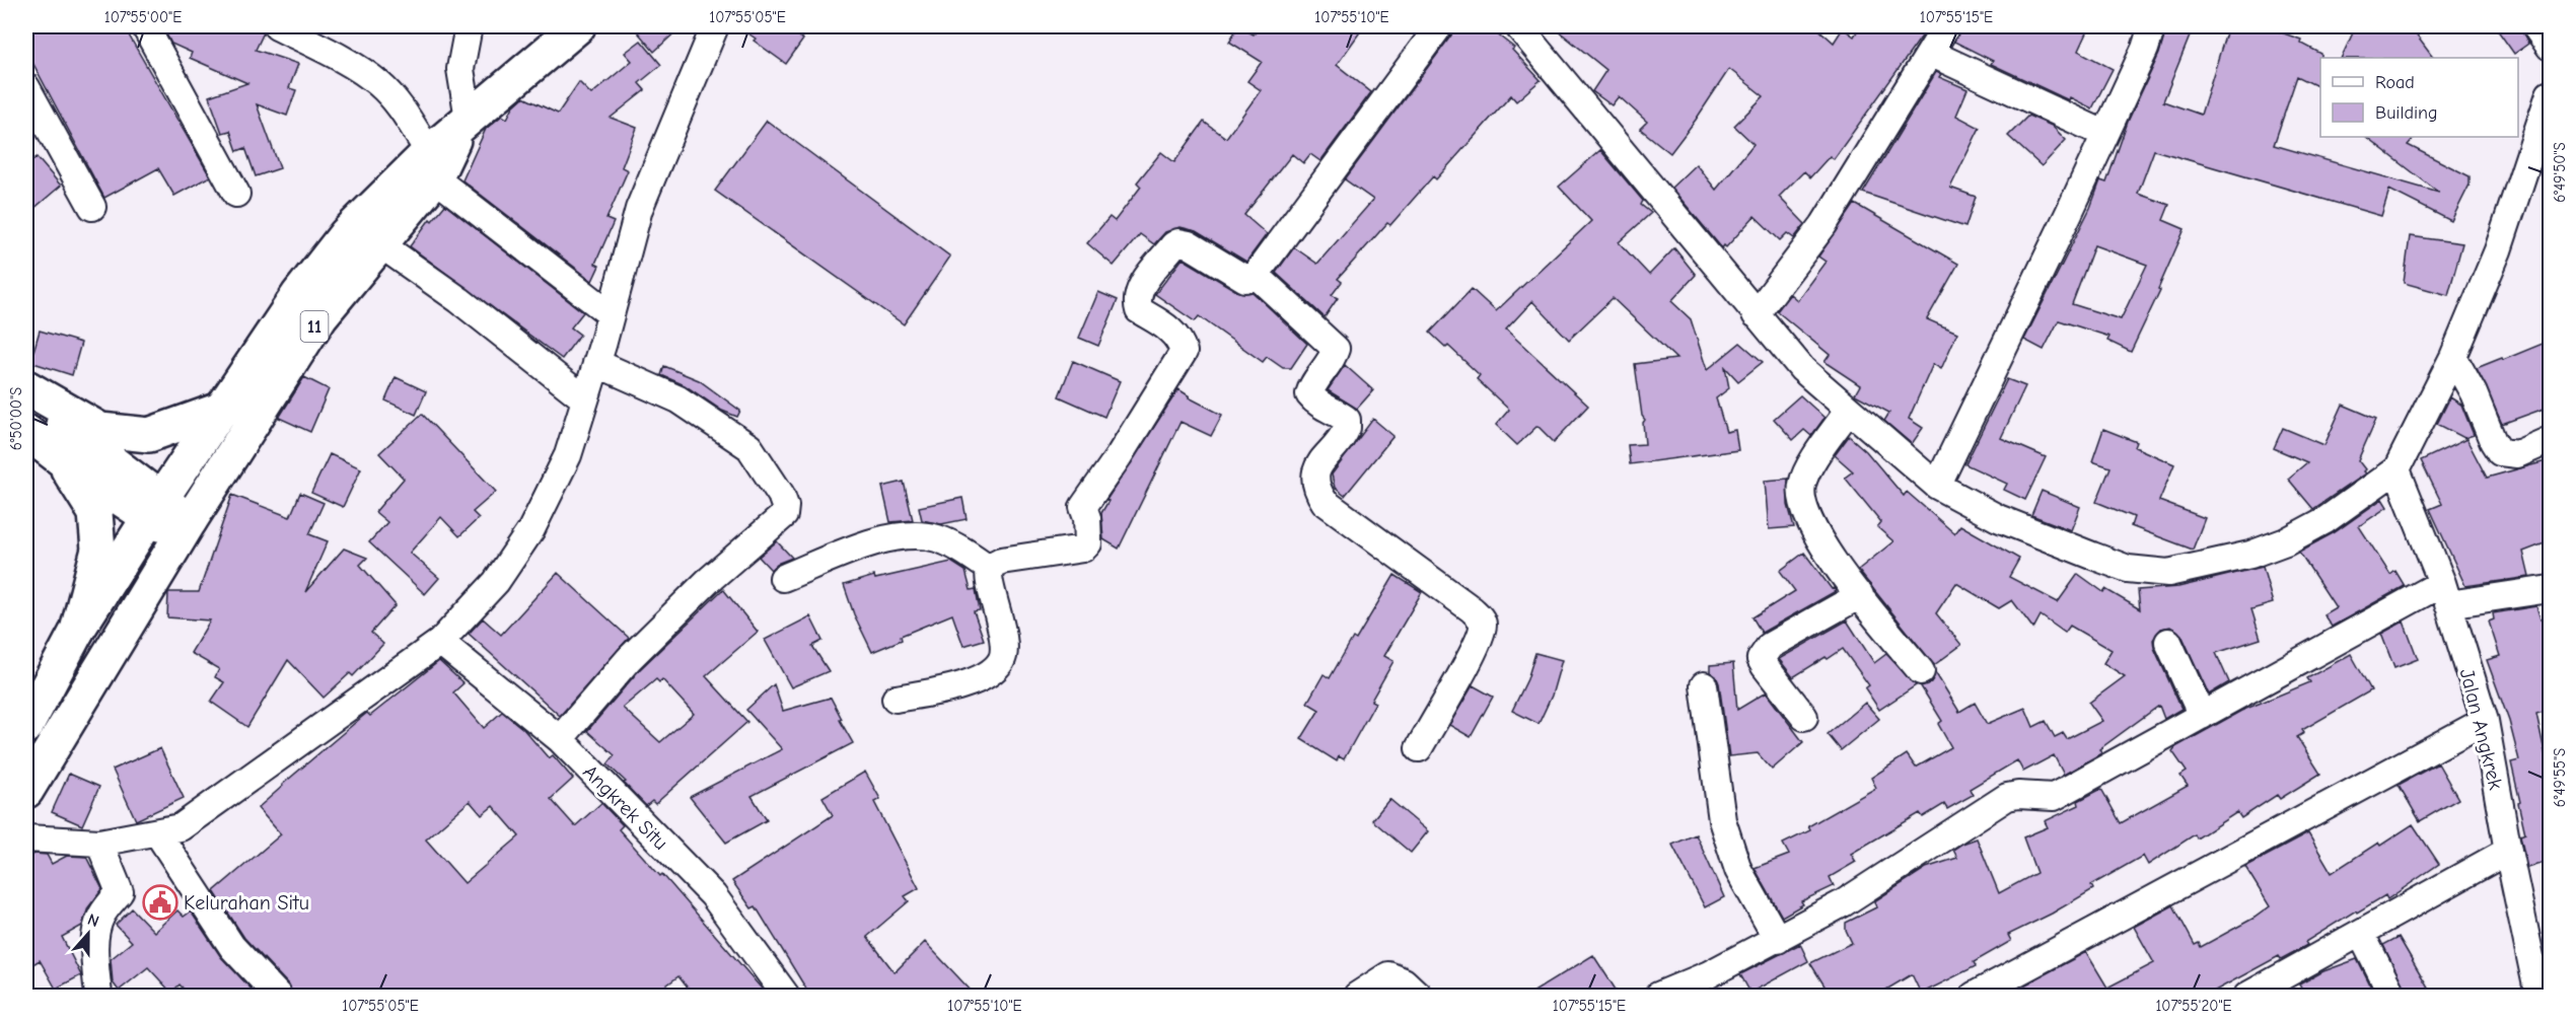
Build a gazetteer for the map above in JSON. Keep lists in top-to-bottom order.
{
  "streets": {
    "highway": ["11"],
    "street": ["Jalan Angkrek", "Angkrek Situ"]
  },
  "places": {
    "public building": ["Kelurahan Situ"]
  },
  "legend": ["Road", "Building"],
  "north": "top",
  "coordinates": [
    "107°55'00\"E",
    "107°55'05\"E",
    "107°55'10\"E",
    "107°55'15\"E",
    "6°49'50\"S",
    "6°50'00\"S",
    "6°49'55\"S",
    "107°55'20\"E"
  ]
}
